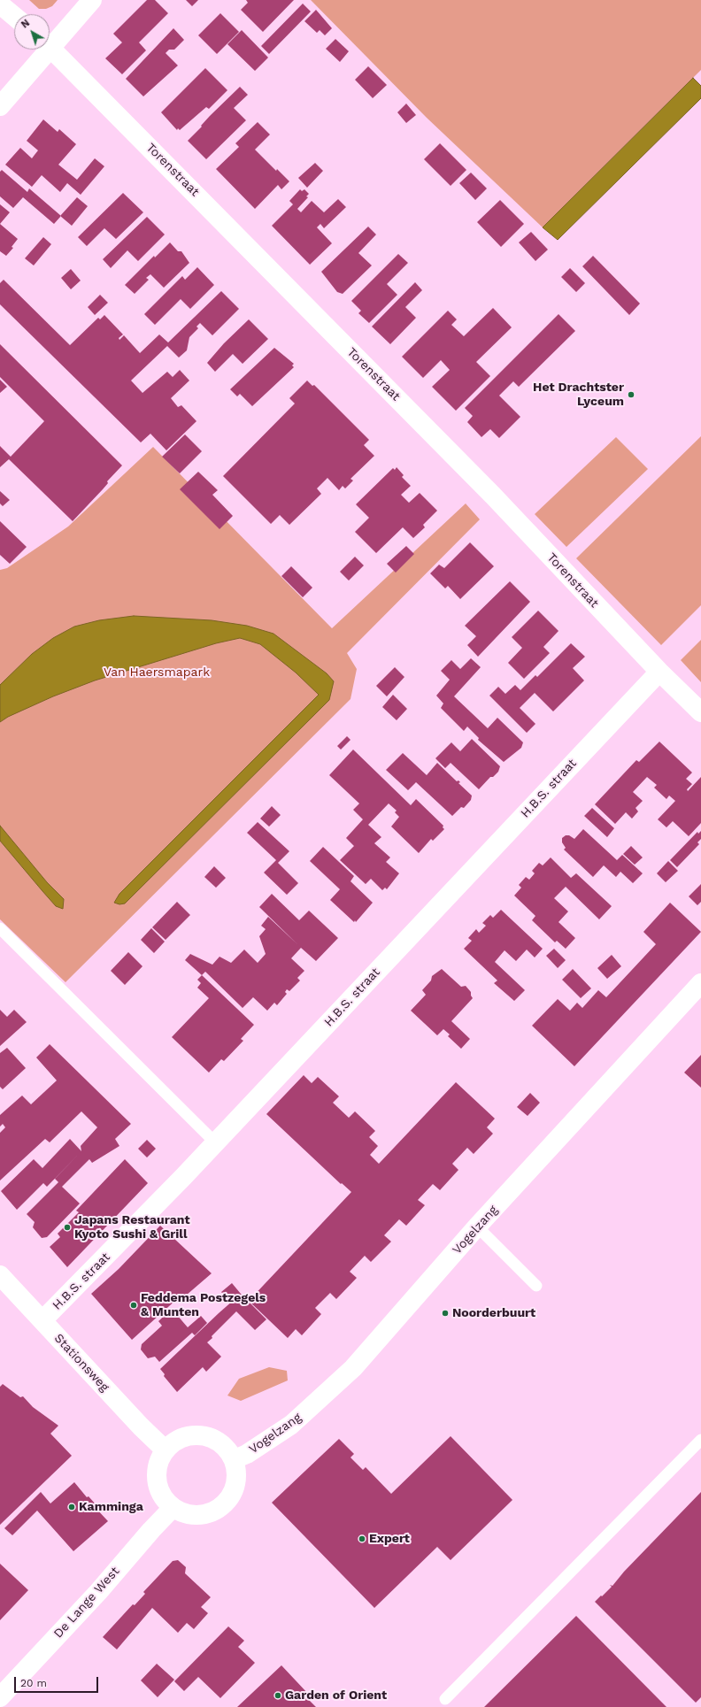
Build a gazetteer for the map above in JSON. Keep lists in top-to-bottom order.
{
  "streets": {
    "street": [
      "Torenstraat",
      "H.B.S. straat",
      "Vogelzang",
      "Stationsweg",
      "De Lange West"
    ]
  },
  "crossings": [
    ["Torenstraat", "H.B.S. straat"],
    ["H.B.S. straat", "Stationsweg"],
    ["Vogelzang", "Stationsweg"],
    ["Vogelzang", "De Lange West"],
    ["Stationsweg", "De Lange West"]
  ],
  "parks": ["Van Haersmapark"],
  "places": [
    "Het Drachtster Lyceum",
    "Japans Restaurant Kyoto Sushi & Grill",
    "Feddema Postzegels & Munten",
    "Noorderbuurt",
    "Kamminga",
    "Expert",
    "Garden of Orient"
  ],
  "scale_bar": "20 m",
  "north": "top left"
}
